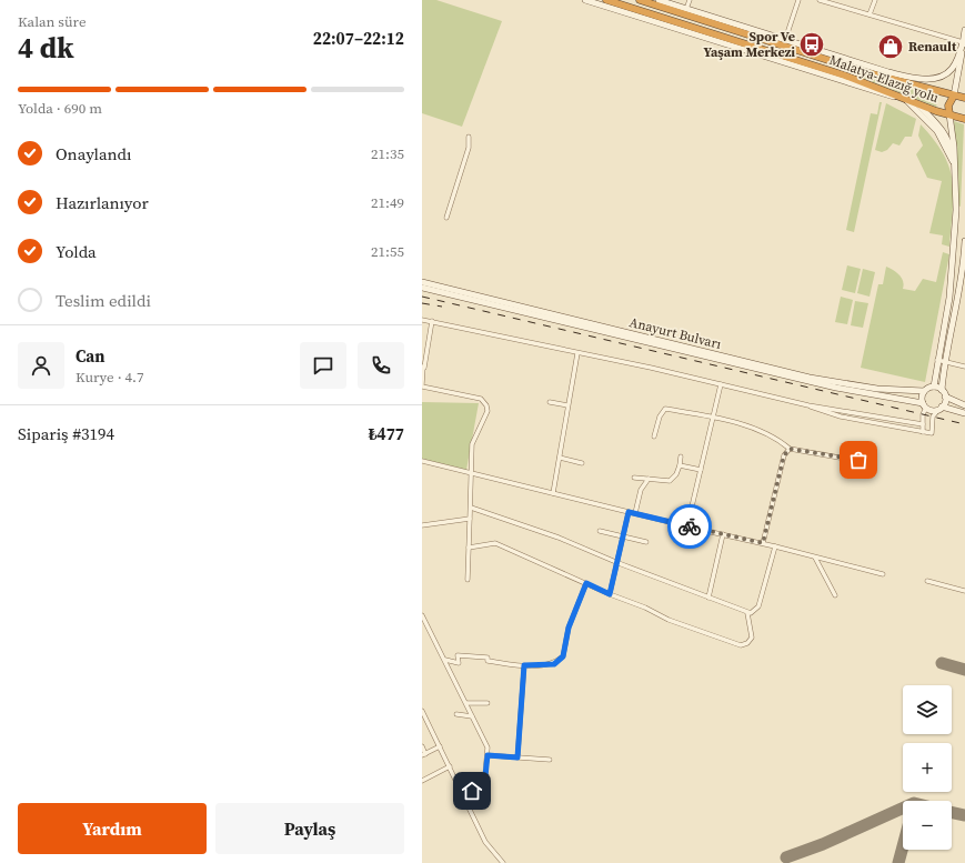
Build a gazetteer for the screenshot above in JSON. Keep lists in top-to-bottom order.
{
  "streets": {
    "highway": ["Malatya-Elazığ yolu"],
    "street": ["Anayurt Bulvarı"]
  },
  "places": {
    "bus stop": ["Spor Ve Yaşam Merkezi"],
    "shop": ["Renault"]
  },
  "page": {
    "heading": ["4 dk", "Kalan süre", "22:07–22:12"],
    "panel": [
      "Can",
      "Kurye · 4.7",
      "Sipariş #3194",
      "₺477"
    ],
    "bar": "Yolda · 690 m",
    "list": [
      ["Onaylandı", "21:35"],
      ["Hazırlanıyor", "21:49"],
      ["Yolda", "21:55"],
      "Teslim edildi"
    ],
    "map_buttons": ["+", "−"],
    "buttons": ["Yardım", "Paylaş"]
  }
}
